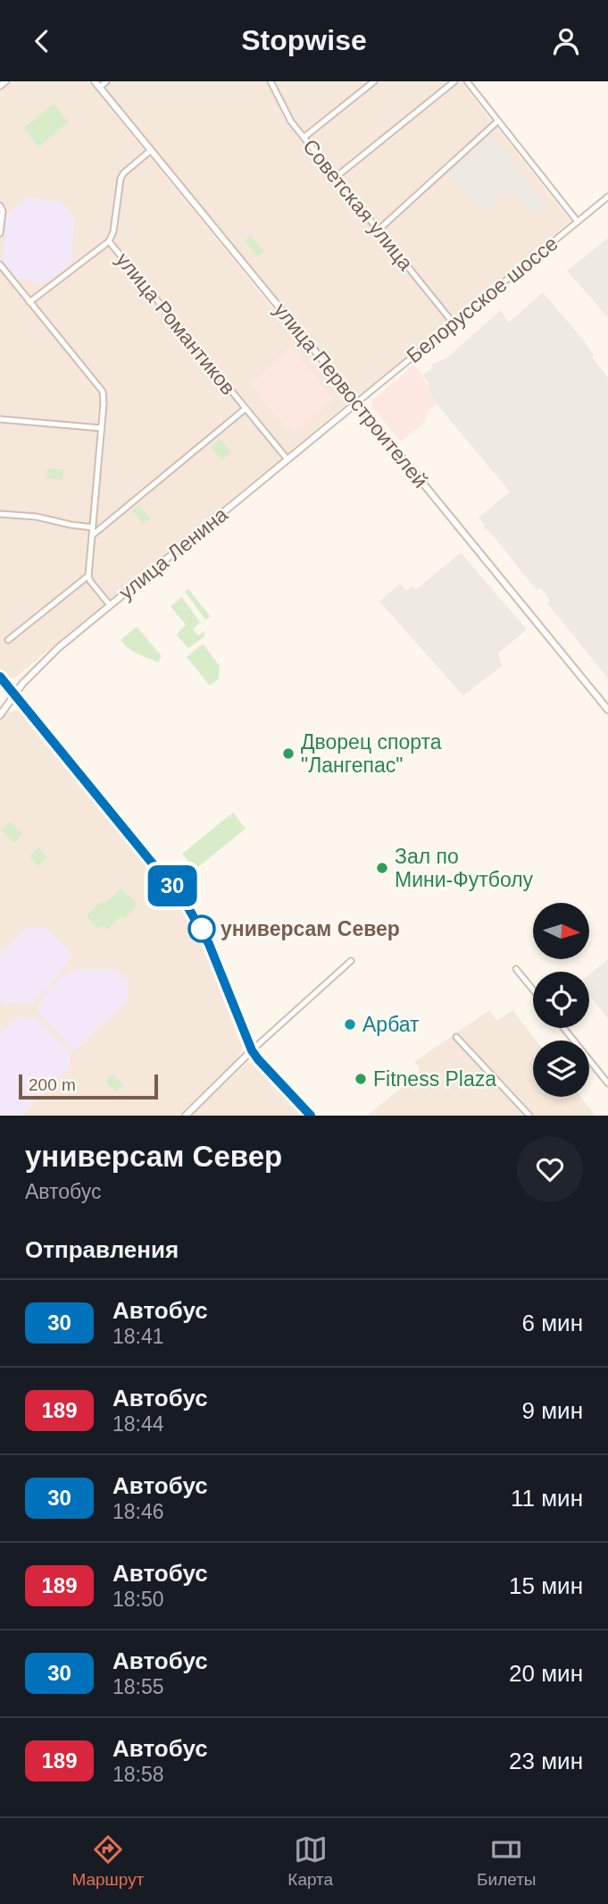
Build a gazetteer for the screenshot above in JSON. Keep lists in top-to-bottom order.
{
  "streets": {
    "street": [
      "Советская улица",
      "Белорусское шоссе",
      "улица Романтиков",
      "улица Первостроителей",
      "улица Ленина"
    ]
  },
  "crossings": [
    ["Советская улица", "Белорусское шоссе"],
    ["Белорусское шоссе", "улица Первостроителей"],
    ["Белорусское шоссе", "улица Ленина"],
    ["улица Романтиков", "улица Первостроителей"],
    ["улица Романтиков", "улица Ленина"],
    ["улица Первостроителей", "улица Ленина"]
  ],
  "places": [
    "Дворец спорта \"Лангепас\"",
    "Зал по Мини-Футболу",
    "универсам Север",
    "Арбат",
    "Fitness Plaza"
  ],
  "lines": ["bus line 30"],
  "scale_bar": "200 m",
  "north": "right",
  "page": {
    "header": "Stopwise",
    "on_map": "30",
    "scale": "200 m",
    "heading": [
      ["универсам Север", "Автобус"],
      "Отправления"
    ],
    "list": [
      {
        "mark": "30",
        "name": "Автобус",
        "note": "18:41",
        "value": "6 мин"
      },
      {
        "mark": "189",
        "name": "Автобус",
        "note": "18:44",
        "value": "9 мин"
      },
      {
        "mark": "30",
        "name": "Автобус",
        "note": "18:46",
        "value": "11 мин"
      },
      {
        "mark": "189",
        "name": "Автобус",
        "note": "18:50",
        "value": "15 мин"
      },
      {
        "mark": "30",
        "name": "Автобус",
        "note": "18:55",
        "value": "20 мин"
      },
      {
        "mark": "189",
        "name": "Автобус",
        "note": "18:58",
        "value": "23 мин"
      }
    ],
    "tabs": ["Маршрут", "Карта", "Билеты"]
  }
}
